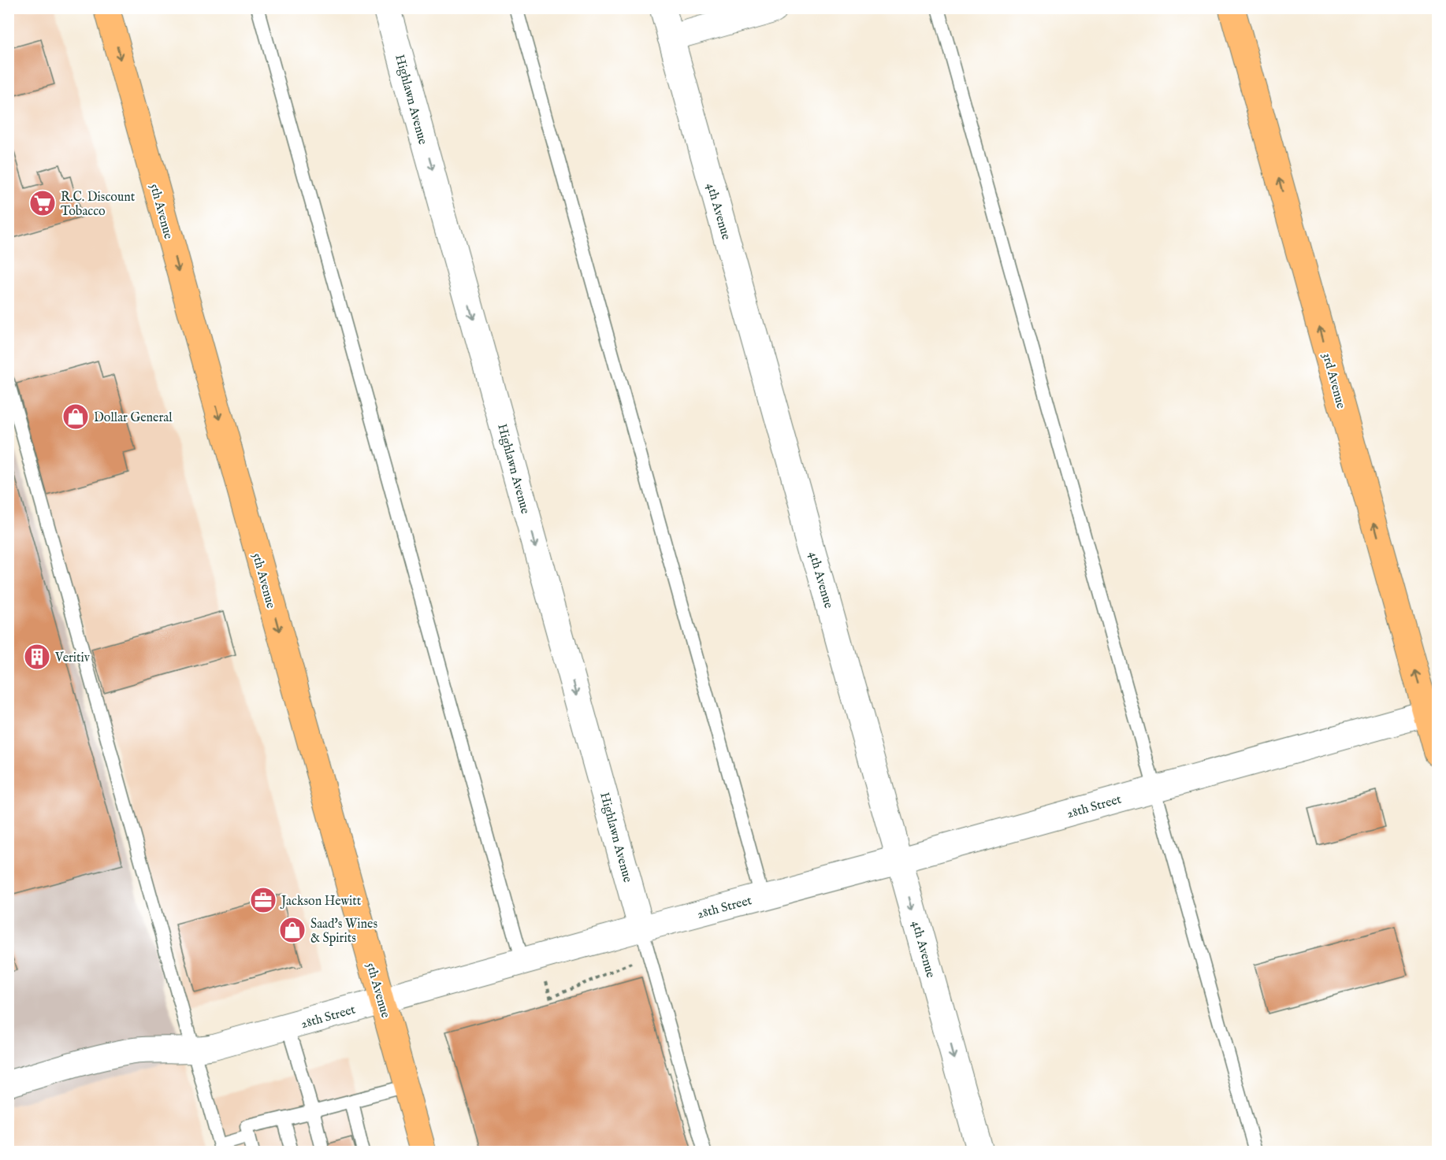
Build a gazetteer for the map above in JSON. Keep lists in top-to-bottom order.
{
  "streets": {
    "main road": ["5th Avenue", "3rd Avenue"],
    "street": ["Highlawn Avenue", "4th Avenue", "28th Street"]
  },
  "crossings": [
    ["Highlawn Avenue", "28th Street"],
    ["5th Avenue", "28th Street"],
    ["4th Avenue", "28th Street"],
    ["3rd Avenue", "28th Street"]
  ],
  "one_way": ["Highlawn Avenue", "5th Avenue", "3rd Avenue"],
  "places": {
    "supermarket": ["R.C. Discount Tobacco"],
    "shop": ["Dollar General", "Saad's Wines & Spirits"],
    "building": ["Veritiv"],
    "office": ["Jackson Hewitt"]
  }
}
